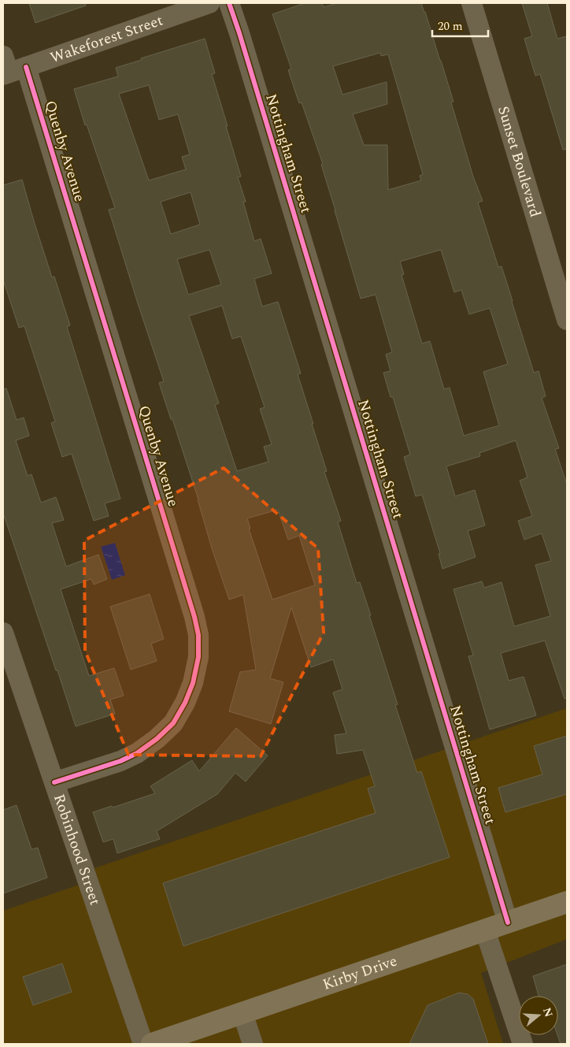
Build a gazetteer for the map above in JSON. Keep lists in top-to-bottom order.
{
  "streets": {
    "main road": ["Kirby Drive"],
    "street": [
      "Wakeforest Street",
      "Quenby Avenue",
      "Nottingham Street",
      "Sunset Boulevard",
      "Robinhood Street"
    ]
  },
  "crossings": [
    ["Wakeforest Street", "Quenby Avenue"],
    ["Quenby Avenue", "Robinhood Street"],
    ["Nottingham Street", "Kirby Drive"]
  ],
  "scale_bar": "20 m",
  "north": "right"
}
